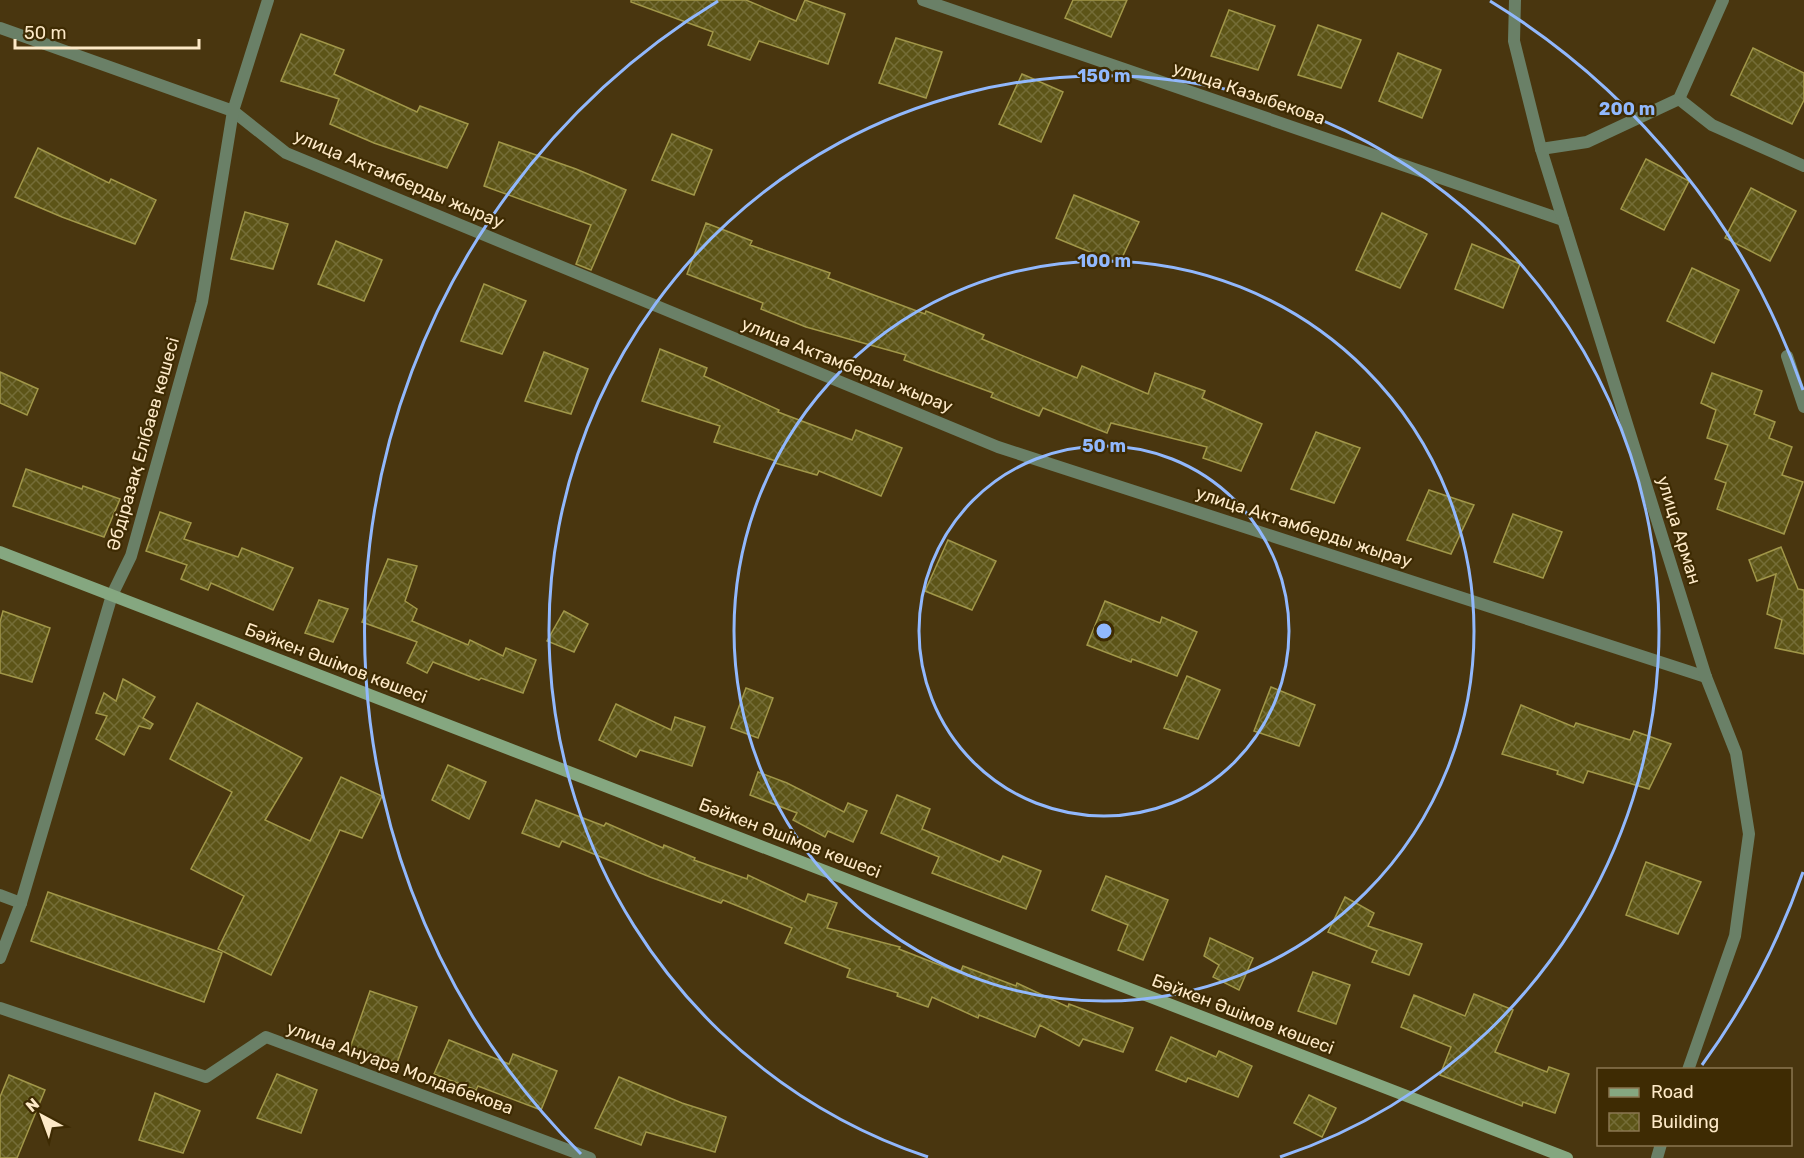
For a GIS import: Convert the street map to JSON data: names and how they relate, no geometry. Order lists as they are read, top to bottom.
{
  "streets": {
    "main road": ["Бәйкен Әшімов көшесі"],
    "street": [
      "улица Казыбекова",
      "улица Актамберды жырау",
      "Әбдіразақ Елібаев көшесі",
      "улица Арман",
      "улица Ануара Молдабекова"
    ]
  },
  "crossings": [
    ["улица Казыбекова", "улица Арман"],
    ["улица Актамберды жырау", "Әбдіразақ Елібаев көшесі"],
    ["улица Актамберды жырау", "улица Арман"],
    ["Әбдіразақ Елібаев көшесі", "Бәйкен Әшімов көшесі"]
  ],
  "legend": ["Road", "Building"],
  "scale_bar": "50 m",
  "north": "top left",
  "rings": [
    "150 m",
    "200 m",
    "100 m",
    "50 m"
  ]
}
